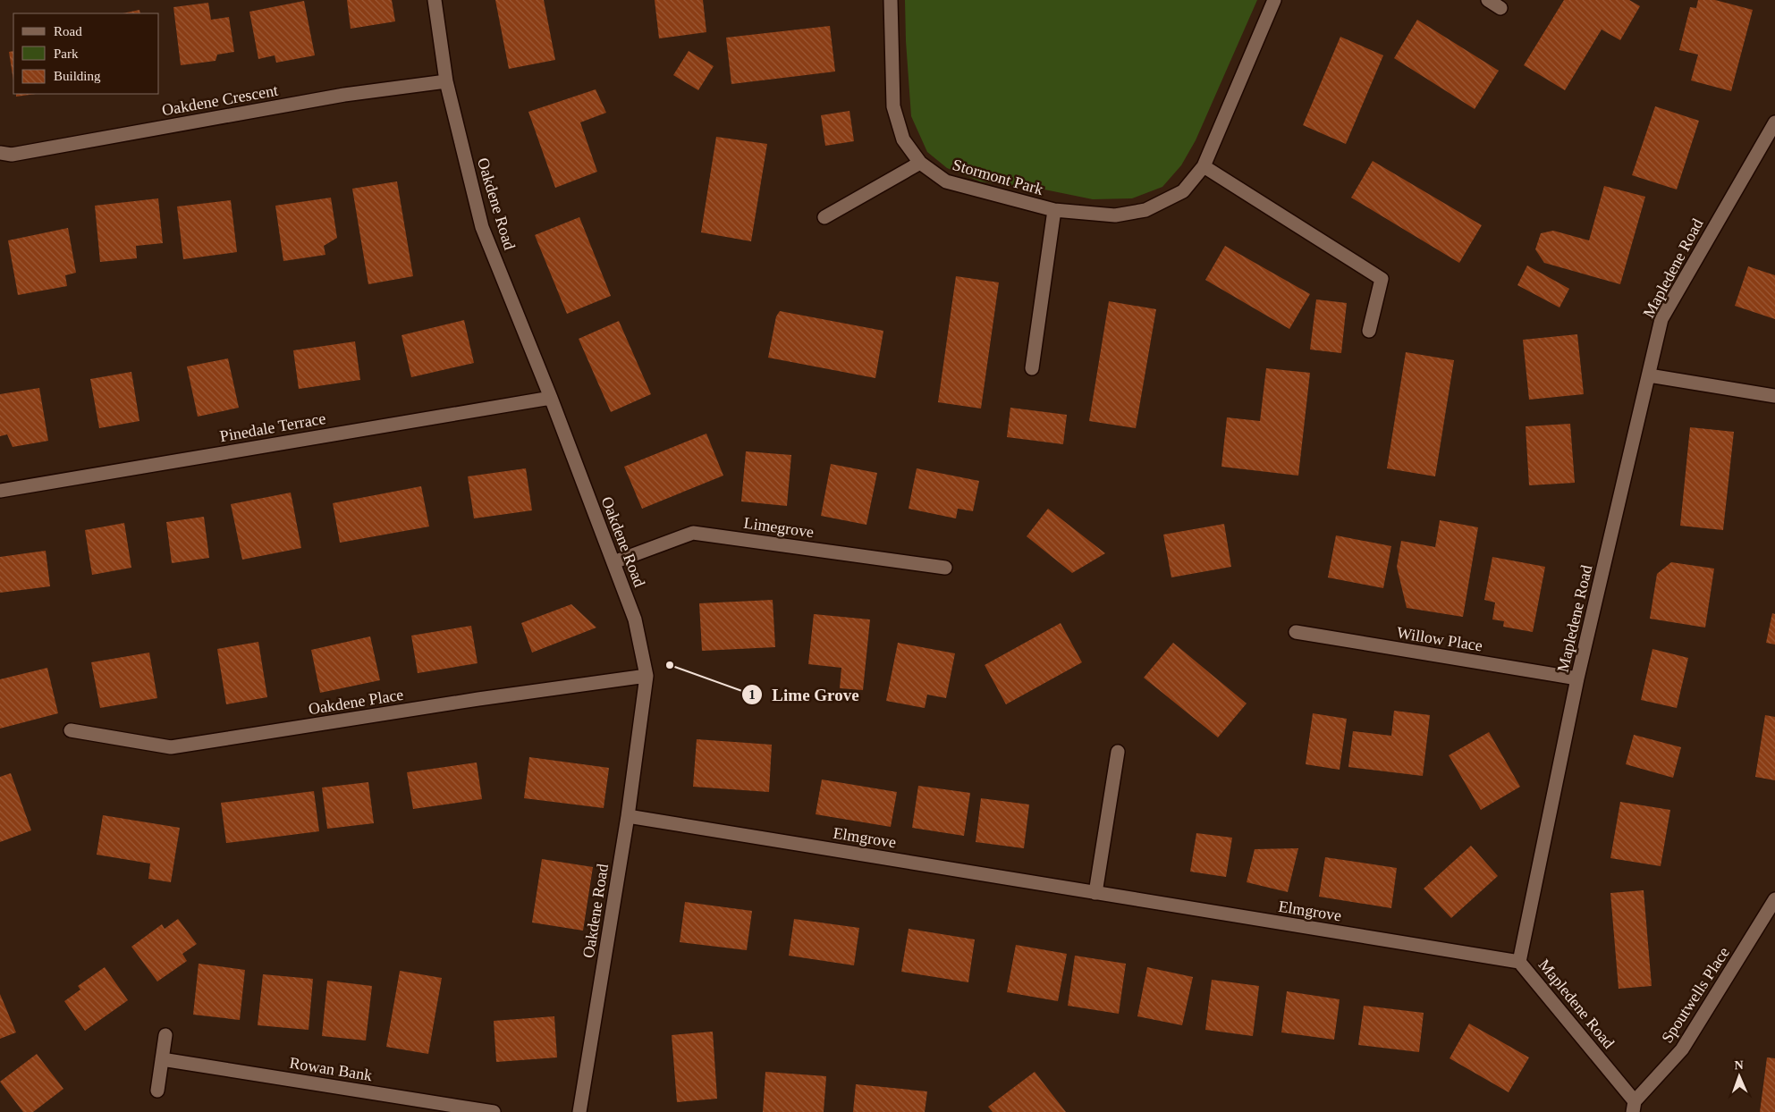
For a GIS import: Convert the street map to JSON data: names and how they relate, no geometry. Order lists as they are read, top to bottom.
{
  "streets": {
    "street": [
      "Oakdene Crescent",
      "Stormont Park",
      "Oakdene Road",
      "Mapledene Road",
      "Pinedale Terrace",
      "Limegrove",
      "Willow Place",
      "Oakdene Place",
      "Elmgrove",
      "Spoutwells Place",
      "Rowan Bank"
    ]
  },
  "crossings": [
    ["Oakdene Crescent", "Oakdene Road"],
    ["Oakdene Road", "Pinedale Terrace"],
    ["Oakdene Road", "Limegrove"],
    ["Oakdene Road", "Oakdene Place"],
    ["Oakdene Road", "Elmgrove"],
    ["Mapledene Road", "Willow Place"],
    ["Mapledene Road", "Elmgrove"],
    ["Mapledene Road", "Spoutwells Place"]
  ],
  "places": ["Lime Grove"],
  "legend": ["Road", "Park", "Building"],
  "north": "top"
}
